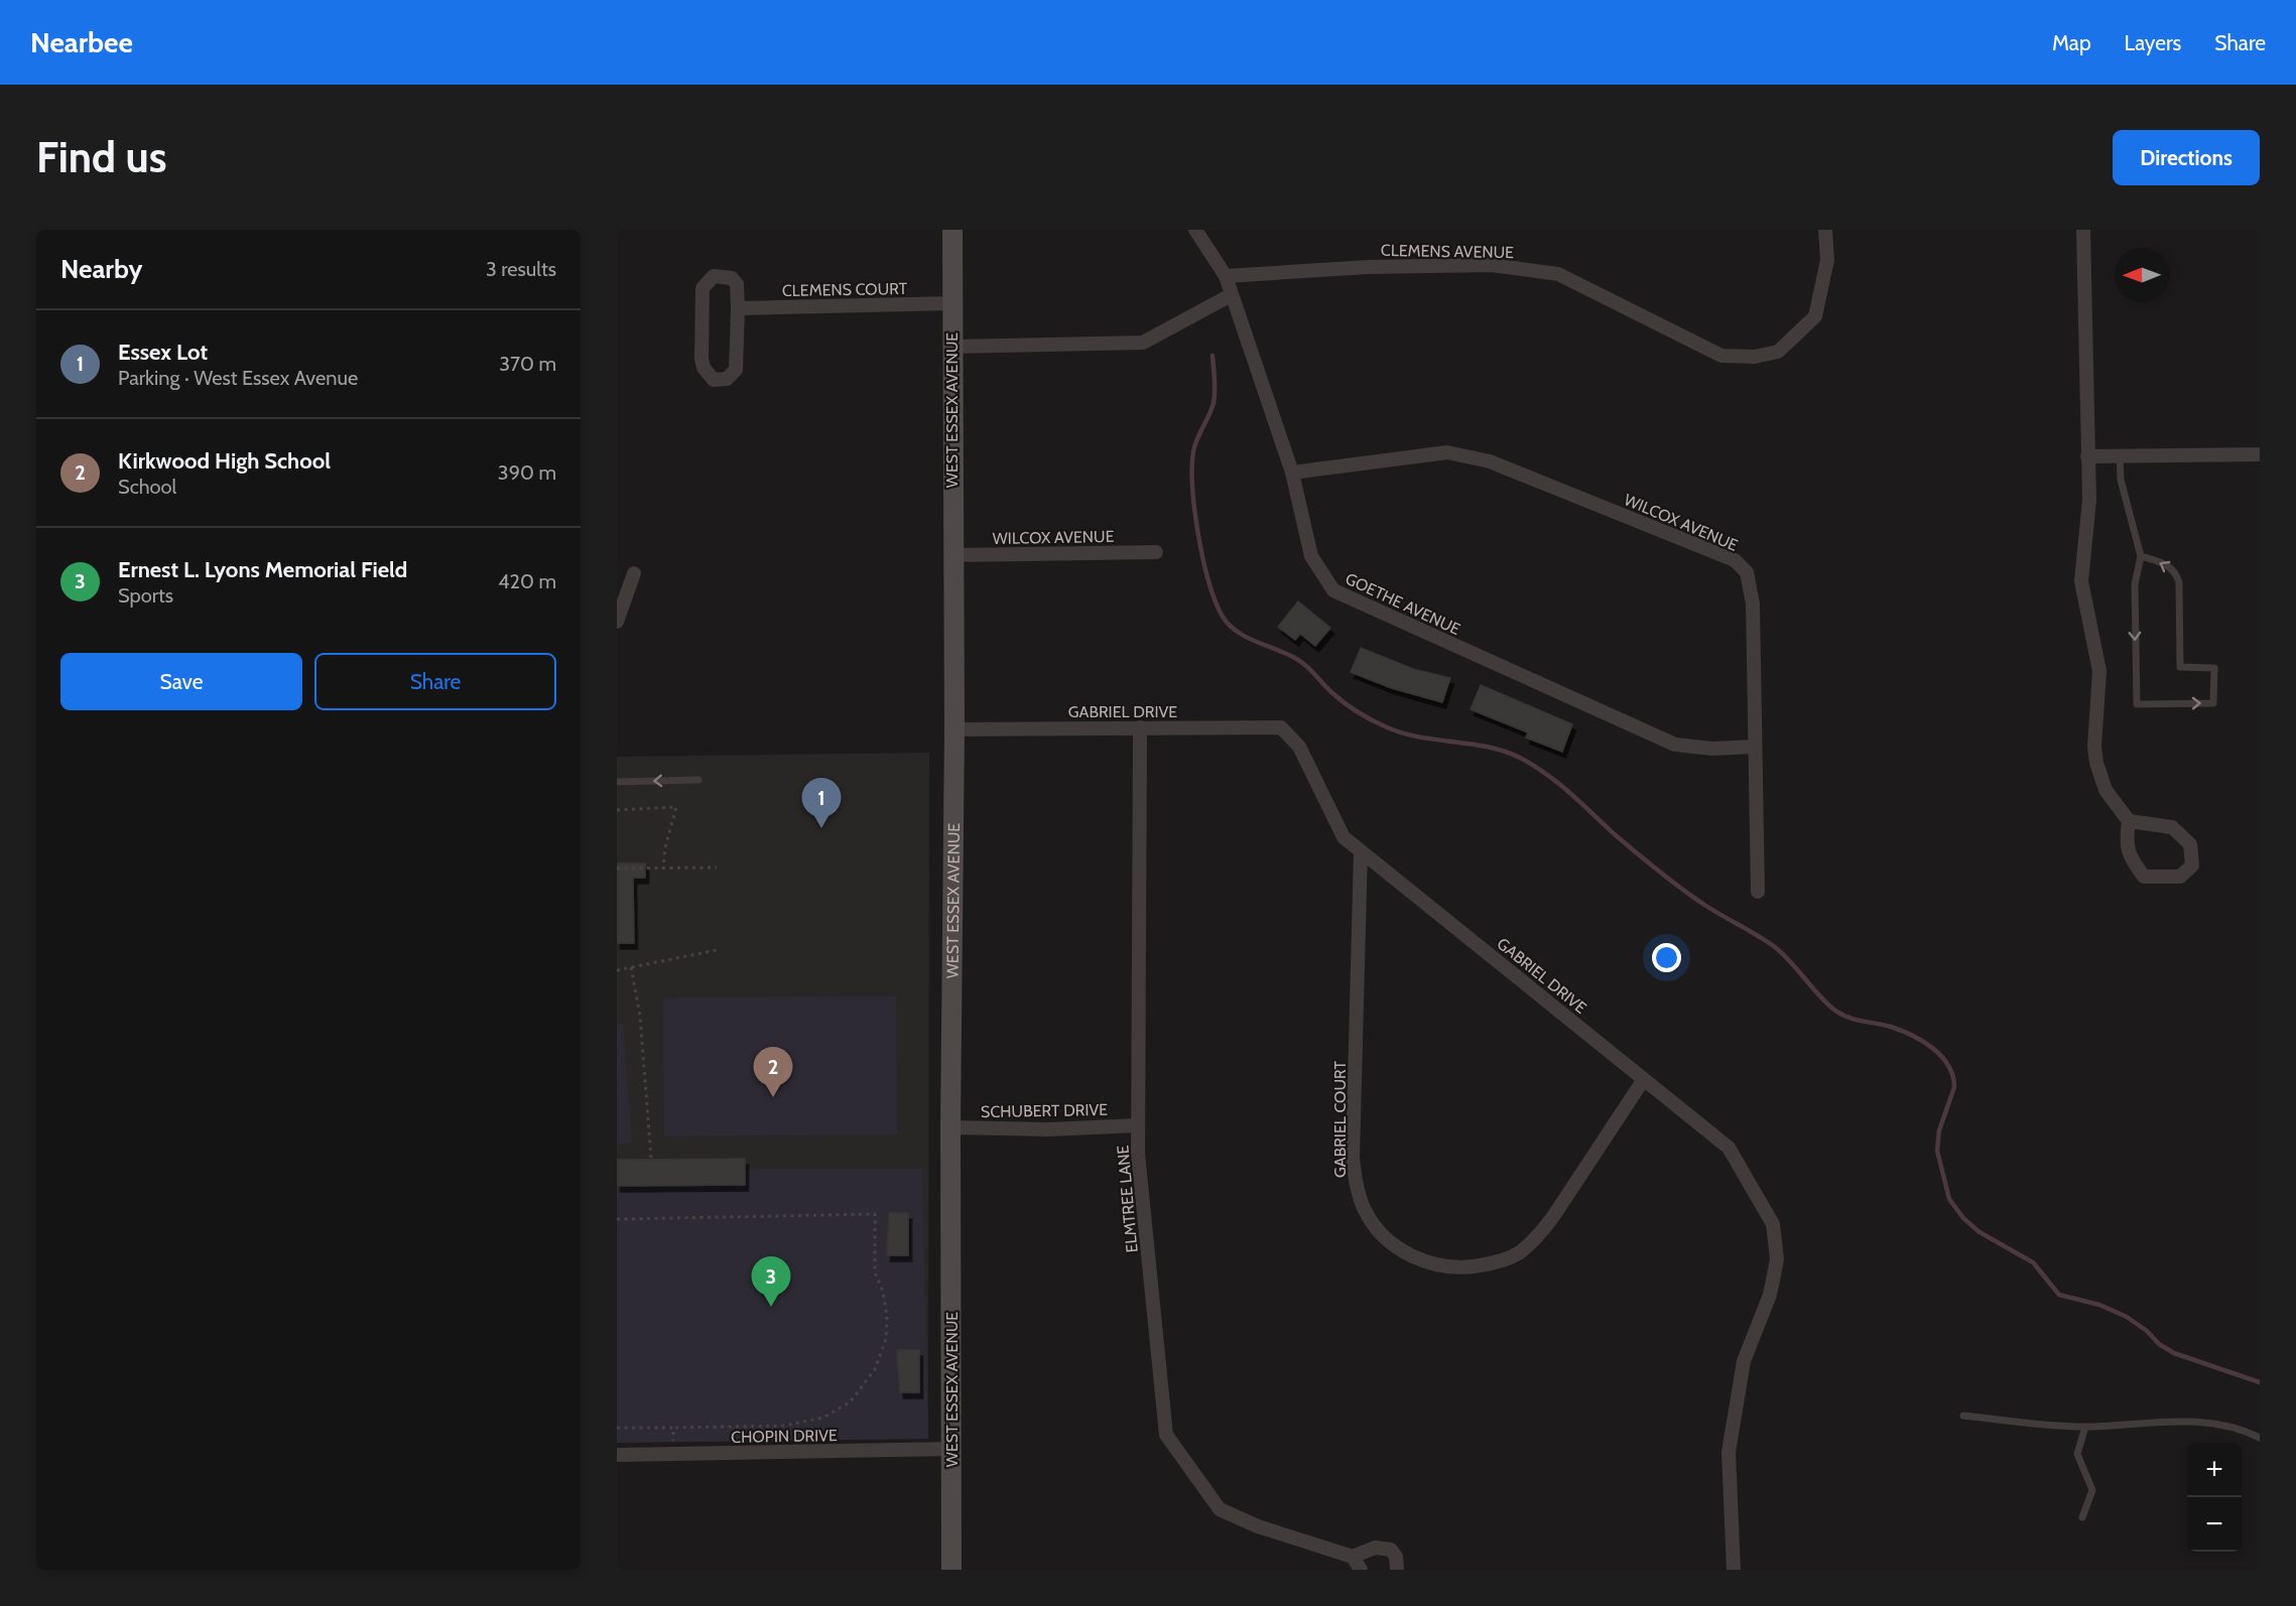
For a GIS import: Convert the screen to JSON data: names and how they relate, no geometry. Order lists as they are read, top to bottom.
{
  "streets": {
    "street": [
      "CLEMENS AVENUE",
      "CLEMENS COURT",
      "WEST ESSEX AVENUE",
      "WILCOX AVENUE",
      "GOETHE AVENUE",
      "GABRIEL DRIVE",
      "SCHUBERT DRIVE",
      "GABRIEL COURT",
      "ELMTREE LANE",
      "CHOPIN DRIVE"
    ]
  },
  "crossings": [
    ["CLEMENS AVENUE", "GOETHE AVENUE"],
    ["CLEMENS COURT", "WEST ESSEX AVENUE"],
    ["WEST ESSEX AVENUE", "WILCOX AVENUE"],
    ["WEST ESSEX AVENUE", "GABRIEL DRIVE"],
    ["WEST ESSEX AVENUE", "SCHUBERT DRIVE"],
    ["WEST ESSEX AVENUE", "CHOPIN DRIVE"],
    ["WILCOX AVENUE", "GOETHE AVENUE"],
    ["GABRIEL DRIVE", "GABRIEL COURT"],
    ["GABRIEL DRIVE", "ELMTREE LANE"],
    ["SCHUBERT DRIVE", "ELMTREE LANE"]
  ],
  "north": "left",
  "page": {
    "header": "Nearbee",
    "nav": ["Map", "Layers", "Share"],
    "buttons": [
      "Directions",
      ["Save", "Share"]
    ],
    "title": "Find us",
    "heading": ["Nearby", "3 results"],
    "list": [
      {
        "mark": "1",
        "name": "Essex Lot",
        "note": "Parking · West Essex Avenue",
        "value": "370 m"
      },
      {
        "mark": "2",
        "name": "Kirkwood High School",
        "note": "School",
        "value": "390 m"
      },
      {
        "mark": "3",
        "name": "Ernest L. Lyons Memorial Field",
        "note": "Sports",
        "value": "420 m"
      }
    ],
    "pins": ["1", "2", "3"],
    "map_buttons": ["+", "−"]
  }
}
